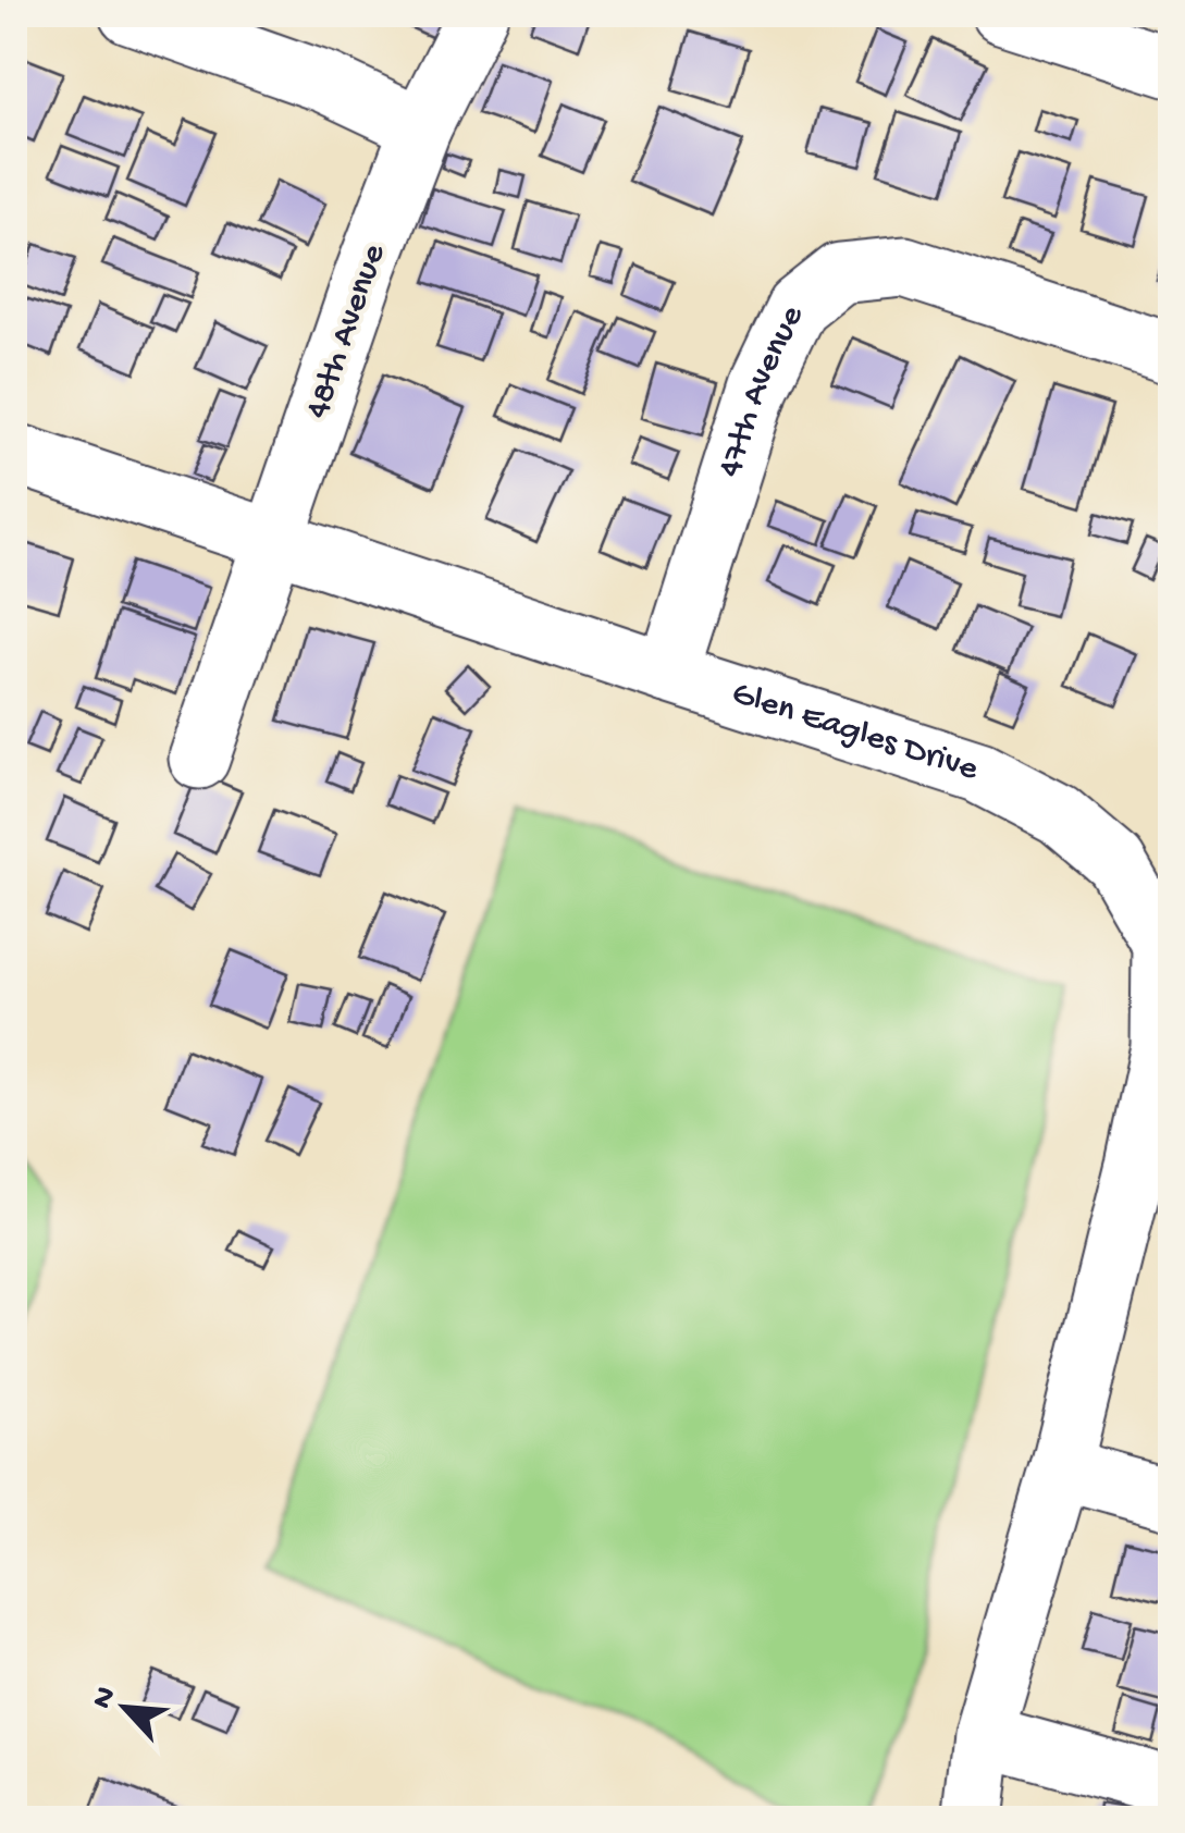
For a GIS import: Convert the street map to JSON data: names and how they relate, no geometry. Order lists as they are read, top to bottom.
{
  "streets": {
    "street": ["48th Avenue", "47th Avenue", "Glen Eagles Drive"]
  },
  "crossings": [
    ["48th Avenue", "Glen Eagles Drive"],
    ["47th Avenue", "Glen Eagles Drive"]
  ],
  "north": "top left"
}
